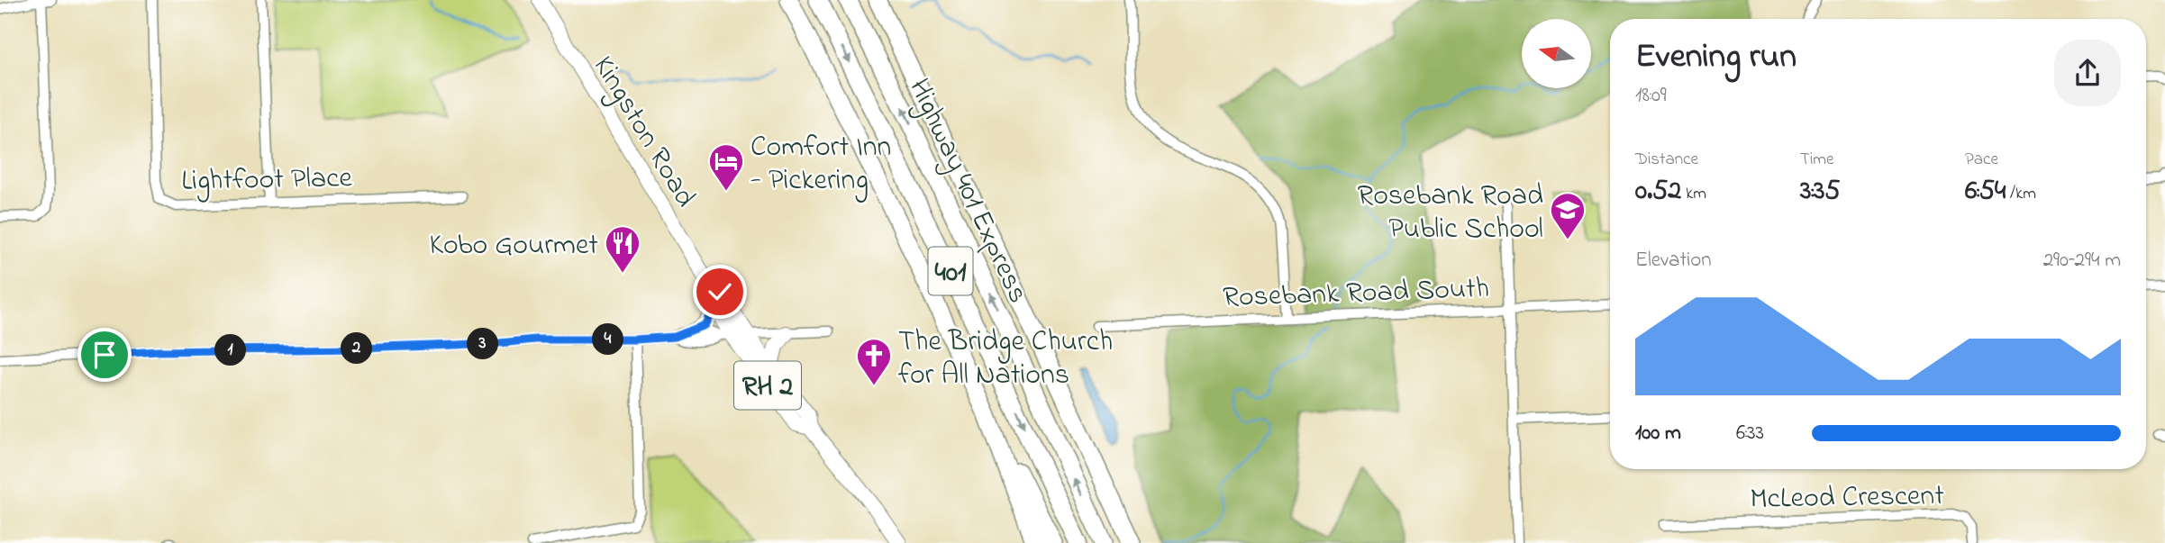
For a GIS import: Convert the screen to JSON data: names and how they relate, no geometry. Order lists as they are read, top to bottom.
{
  "streets": {
    "highway": ["Highway 401 Express", "401"],
    "main road": ["Kingston Road", "RH 2"],
    "street": ["Lightfoot Place", "Rosebank Road South", "McLeod Crescent"]
  },
  "places": {
    "hotel": ["Comfort Inn - Pickering"],
    "school or university": ["Rosebank Road Public School"],
    "restaurant": ["Kobo Gourmet"],
    "church": ["The Bridge Church for All Nations"]
  },
  "north": "left",
  "page": {
    "heading": ["Evening run", "18:09"],
    "stats": [
      ["Distance", "0.52 km"],
      ["Time", "3:35"],
      ["Pace", "6:54 /km"]
    ],
    "chart": ["Elevation", "290–294 m"],
    "pins": [
      "4",
      "3",
      "2",
      "1"
    ],
    "list": [
      {
        "name": "100 m",
        "note": "6:33"
      }
    ]
  }
}
